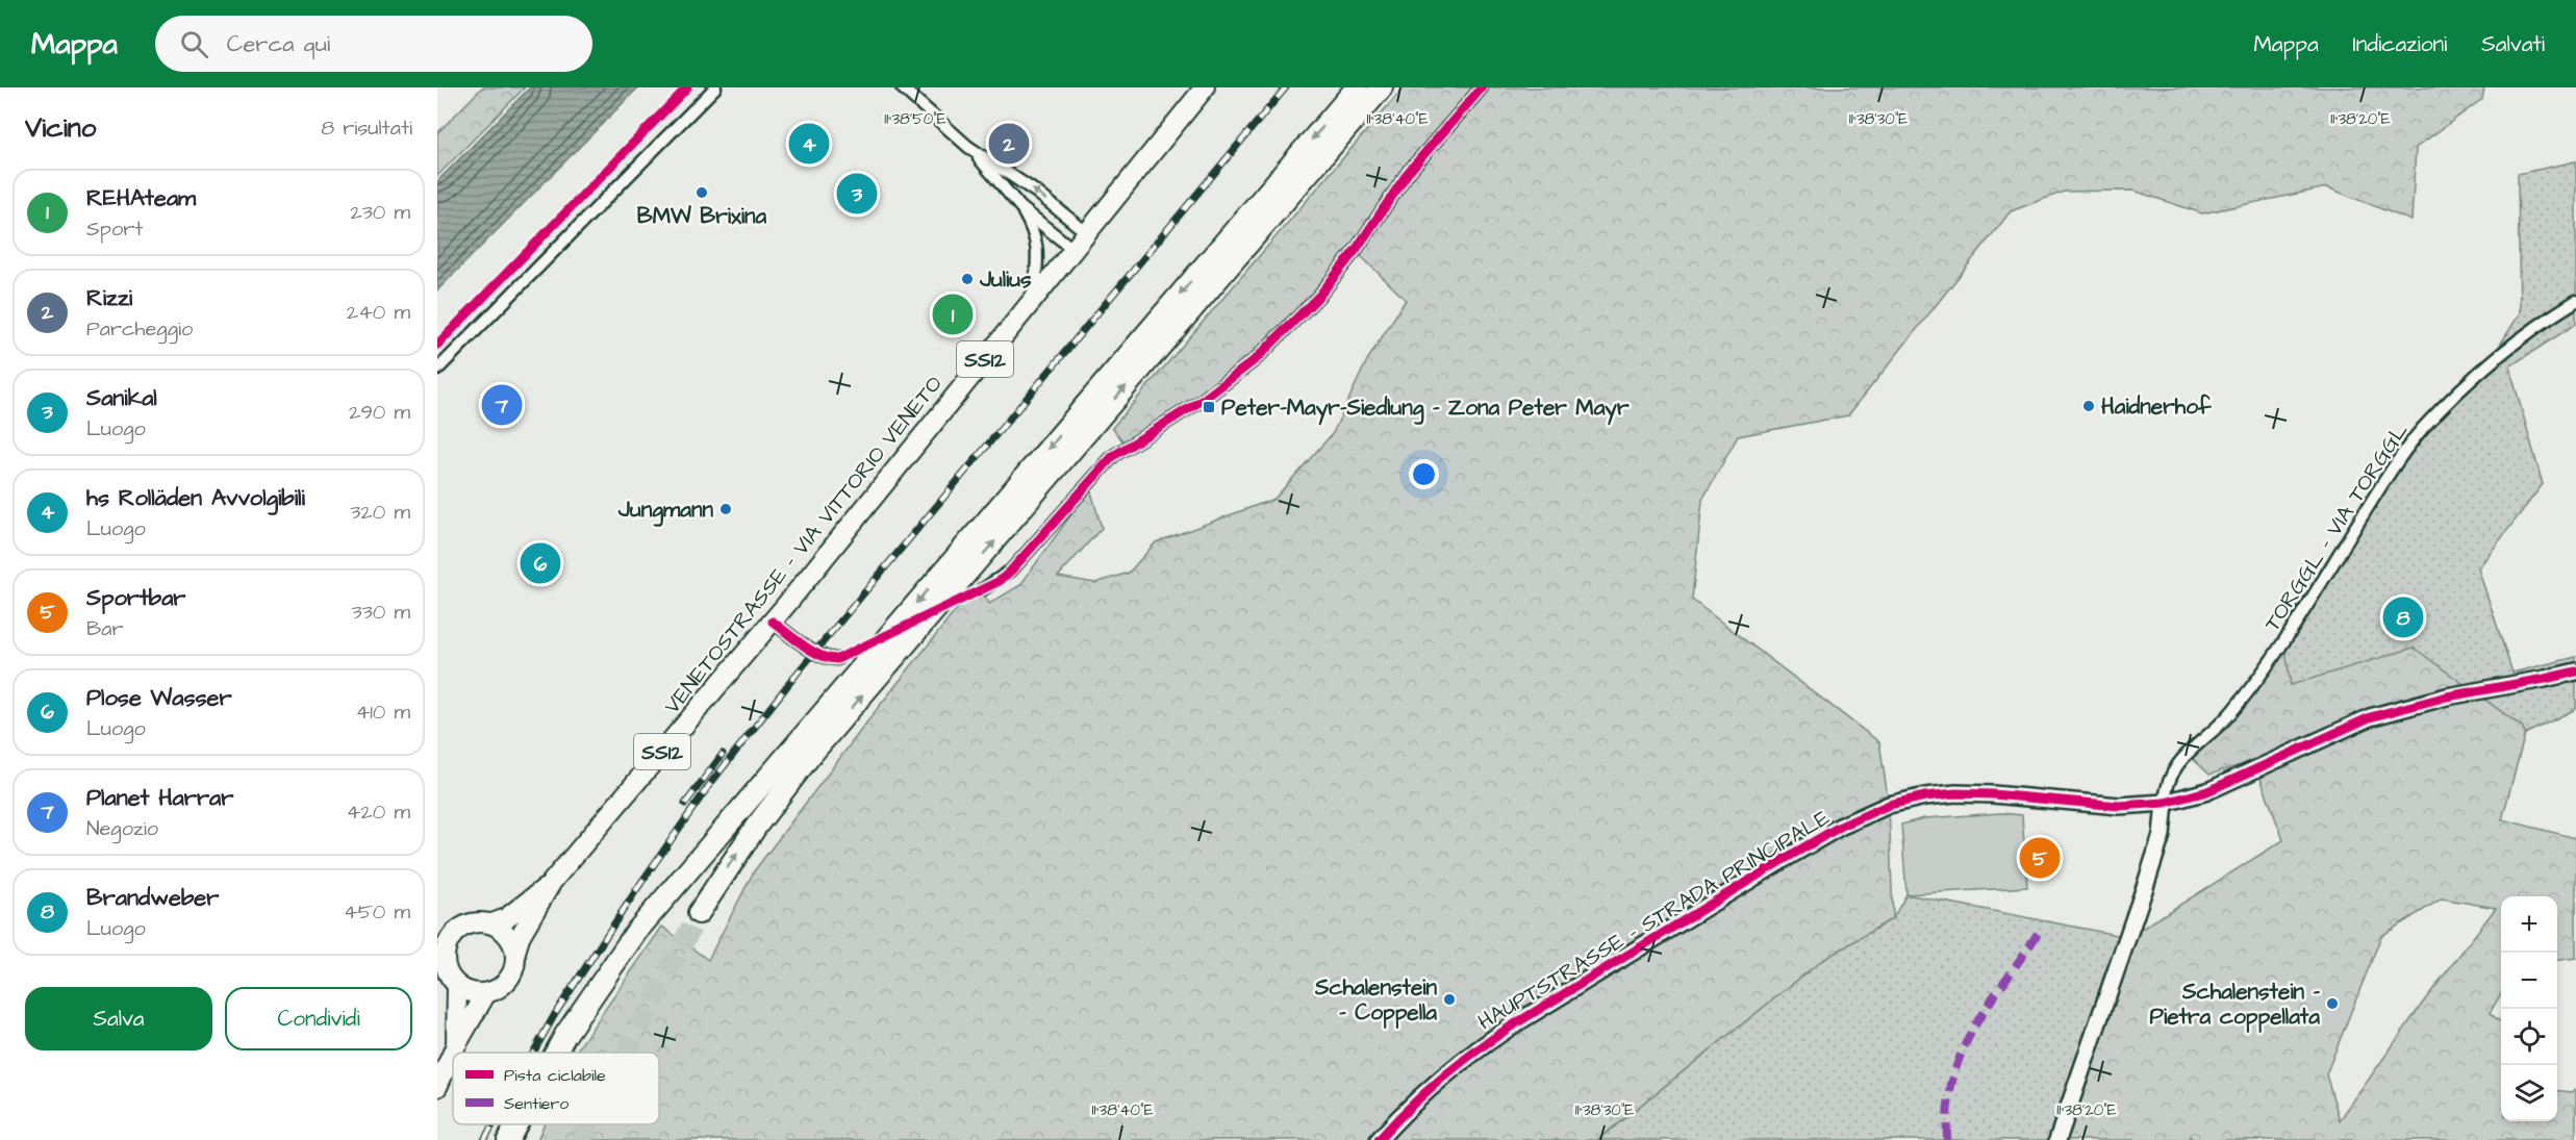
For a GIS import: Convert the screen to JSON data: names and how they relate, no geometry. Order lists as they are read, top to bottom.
{
  "streets": {
    "main road": ["SS12", "VENETOSTRASSE - VIA VITTORIO VENETO"],
    "street": ["TORGGL - VIA TORGGL", "HAUPTSTRASSE - STRADA PRINCIPALE"]
  },
  "crossings": [
    ["TORGGL - VIA TORGGL", "HAUPTSTRASSE - STRADA PRINCIPALE"]
  ],
  "places": {
    "other": [
      "BMW Brixina",
      "Julius",
      "Haidnerhof",
      "Jungmann",
      "Schalenstein - Coppella",
      "Schalenstein - Pietra coppellata"
    ],
    "transit": ["Peter-Mayr-Siedlung - Zona Peter Mayr"]
  },
  "legend": ["Pista ciclabile", "Sentiero"],
  "page": {
    "header": "Mappa",
    "search": "Cerca qui",
    "nav": ["Mappa", "Indicazioni", "Salvati"],
    "heading": ["Vicino", "8 risultati"],
    "pins": [
      "2",
      "4",
      "3",
      "1",
      "7",
      "6",
      "8",
      "5"
    ],
    "list": [
      {
        "mark": "1",
        "name": "REHAteam",
        "note": "Sport",
        "value": "230 m"
      },
      {
        "mark": "2",
        "name": "Rizzi",
        "note": "Parcheggio",
        "value": "240 m"
      },
      {
        "mark": "3",
        "name": "Sanikal",
        "note": "Luogo",
        "value": "290 m"
      },
      {
        "mark": "4",
        "name": "hs Rolläden Avvolgibili",
        "note": "Luogo",
        "value": "320 m"
      },
      {
        "mark": "5",
        "name": "Sportbar",
        "note": "Bar",
        "value": "330 m"
      },
      {
        "mark": "6",
        "name": "Plose Wasser",
        "note": "Luogo",
        "value": "410 m"
      },
      {
        "mark": "7",
        "name": "Planet Harrar",
        "note": "Negozio",
        "value": "420 m"
      },
      {
        "mark": "8",
        "name": "Brandweber",
        "note": "Luogo",
        "value": "450 m"
      }
    ],
    "map_buttons": ["+", "−"],
    "buttons": ["Salva", "Condividi"]
  },
  "coordinates": [
    "11°38'50\"E",
    "11°38'40\"E",
    "11°38'30\"E",
    "11°38'20\"E"
  ]
}
